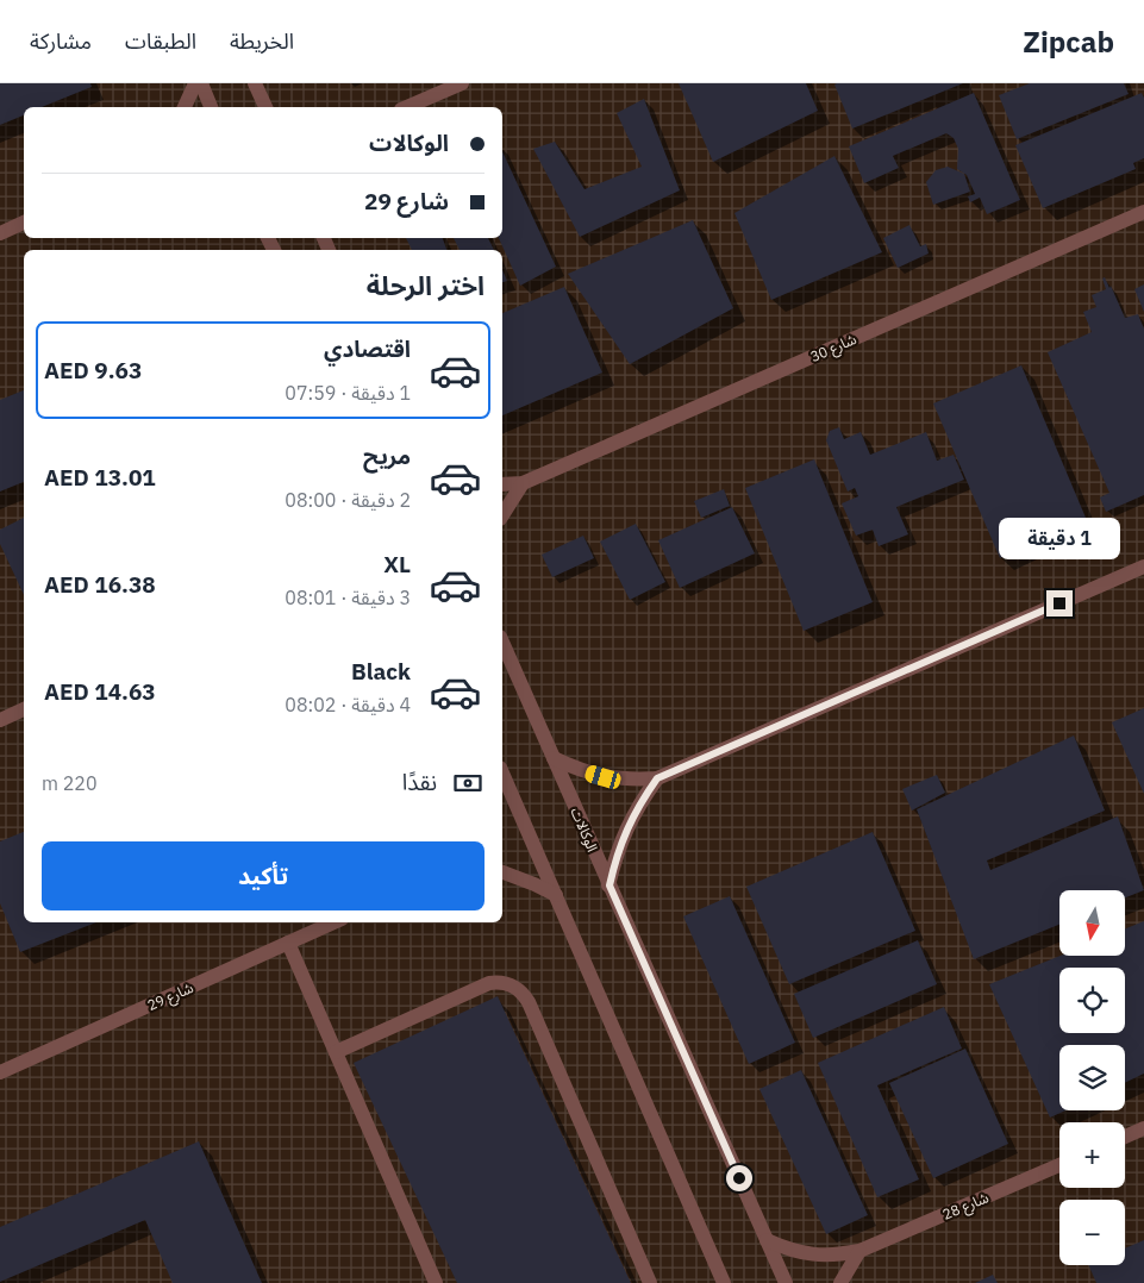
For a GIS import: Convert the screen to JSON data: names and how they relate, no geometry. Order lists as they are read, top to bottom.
{
  "streets": {
    "street": [
      "شارع 30",
      "الوكالات",
      "شارع 29",
      "شارع 28"
    ]
  },
  "crossings": [
    ["الوكالات", "شارع 28"]
  ],
  "north": "bottom",
  "page": {
    "header": "Zipcab",
    "nav": ["الخريطة", "الطبقات", "مشاركة"],
    "banner": ["الوكالات", "شارع 29"],
    "heading": "اختر الرحلة",
    "list": [
      {
        "name": "اقتصادي",
        "note": "1 دقيقة · 07:59",
        "value": "AED 9.63"
      },
      {
        "name": "مريح",
        "note": "2 دقيقة · 08:00",
        "value": "AED 13.01"
      },
      {
        "name": "XL",
        "note": "3 دقيقة · 08:01",
        "value": "AED 16.38"
      },
      {
        "name": "Black",
        "note": "4 دقيقة · 08:02",
        "value": "AED 14.63"
      }
    ],
    "bubble": "1 دقيقة",
    "pay": ["نقدًا", "220 m"],
    "buttons": "تأكيد",
    "map_buttons": ["+", "−"]
  }
}
